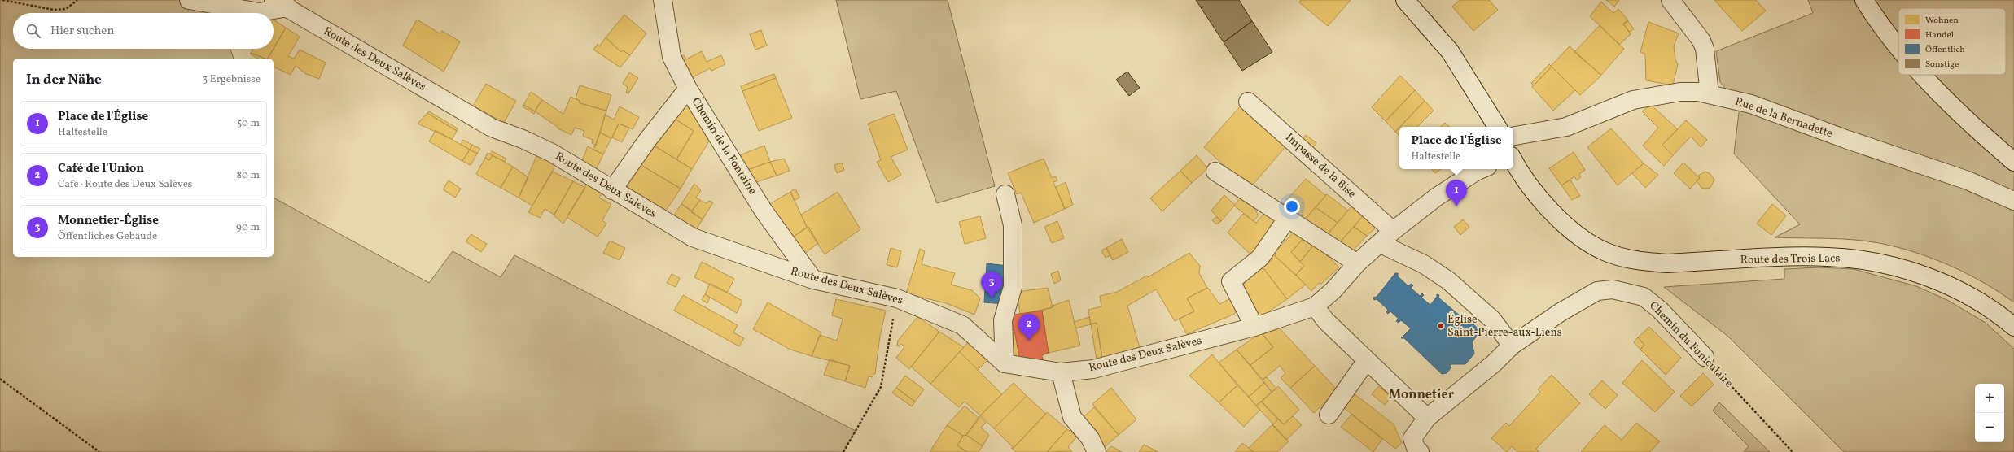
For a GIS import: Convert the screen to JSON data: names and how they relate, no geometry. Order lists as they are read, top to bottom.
{
  "streets": {
    "street": [
      "Route des Deux Salèves",
      "Rue de la Bernadette",
      "Chemin de la Fontaine",
      "Impasse de la Bise",
      "Route des Trois Lacs",
      "Chemin du Funiculaire"
    ]
  },
  "crossings": [
    ["Route des Deux Salèves", "Chemin de la Fontaine"],
    ["Route des Deux Salèves", "Impasse de la Bise"]
  ],
  "districts": ["Monnetier"],
  "places": ["Église Saint-Pierre-aux-Liens"],
  "legend": [
    "Wohnen",
    "Handel",
    "Öffentlich",
    "Sonstige"
  ],
  "page": {
    "search": "Hier suchen",
    "heading": ["In der Nähe", "3 Ergebnisse"],
    "list": [
      {
        "mark": "1",
        "name": "Place de l'Église",
        "note": "Haltestelle",
        "value": "50 m"
      },
      {
        "mark": "2",
        "name": "Café de l'Union",
        "note": "Café · Route des Deux Salèves",
        "value": "80 m"
      },
      {
        "mark": "3",
        "name": "Monnetier-Église",
        "note": "Öffentliches Gebäude",
        "value": "90 m"
      }
    ],
    "popup": ["Place de l'Église", "Haltestelle"],
    "pins": ["1", "3", "2"],
    "map_buttons": ["+", "−"]
  }
}
